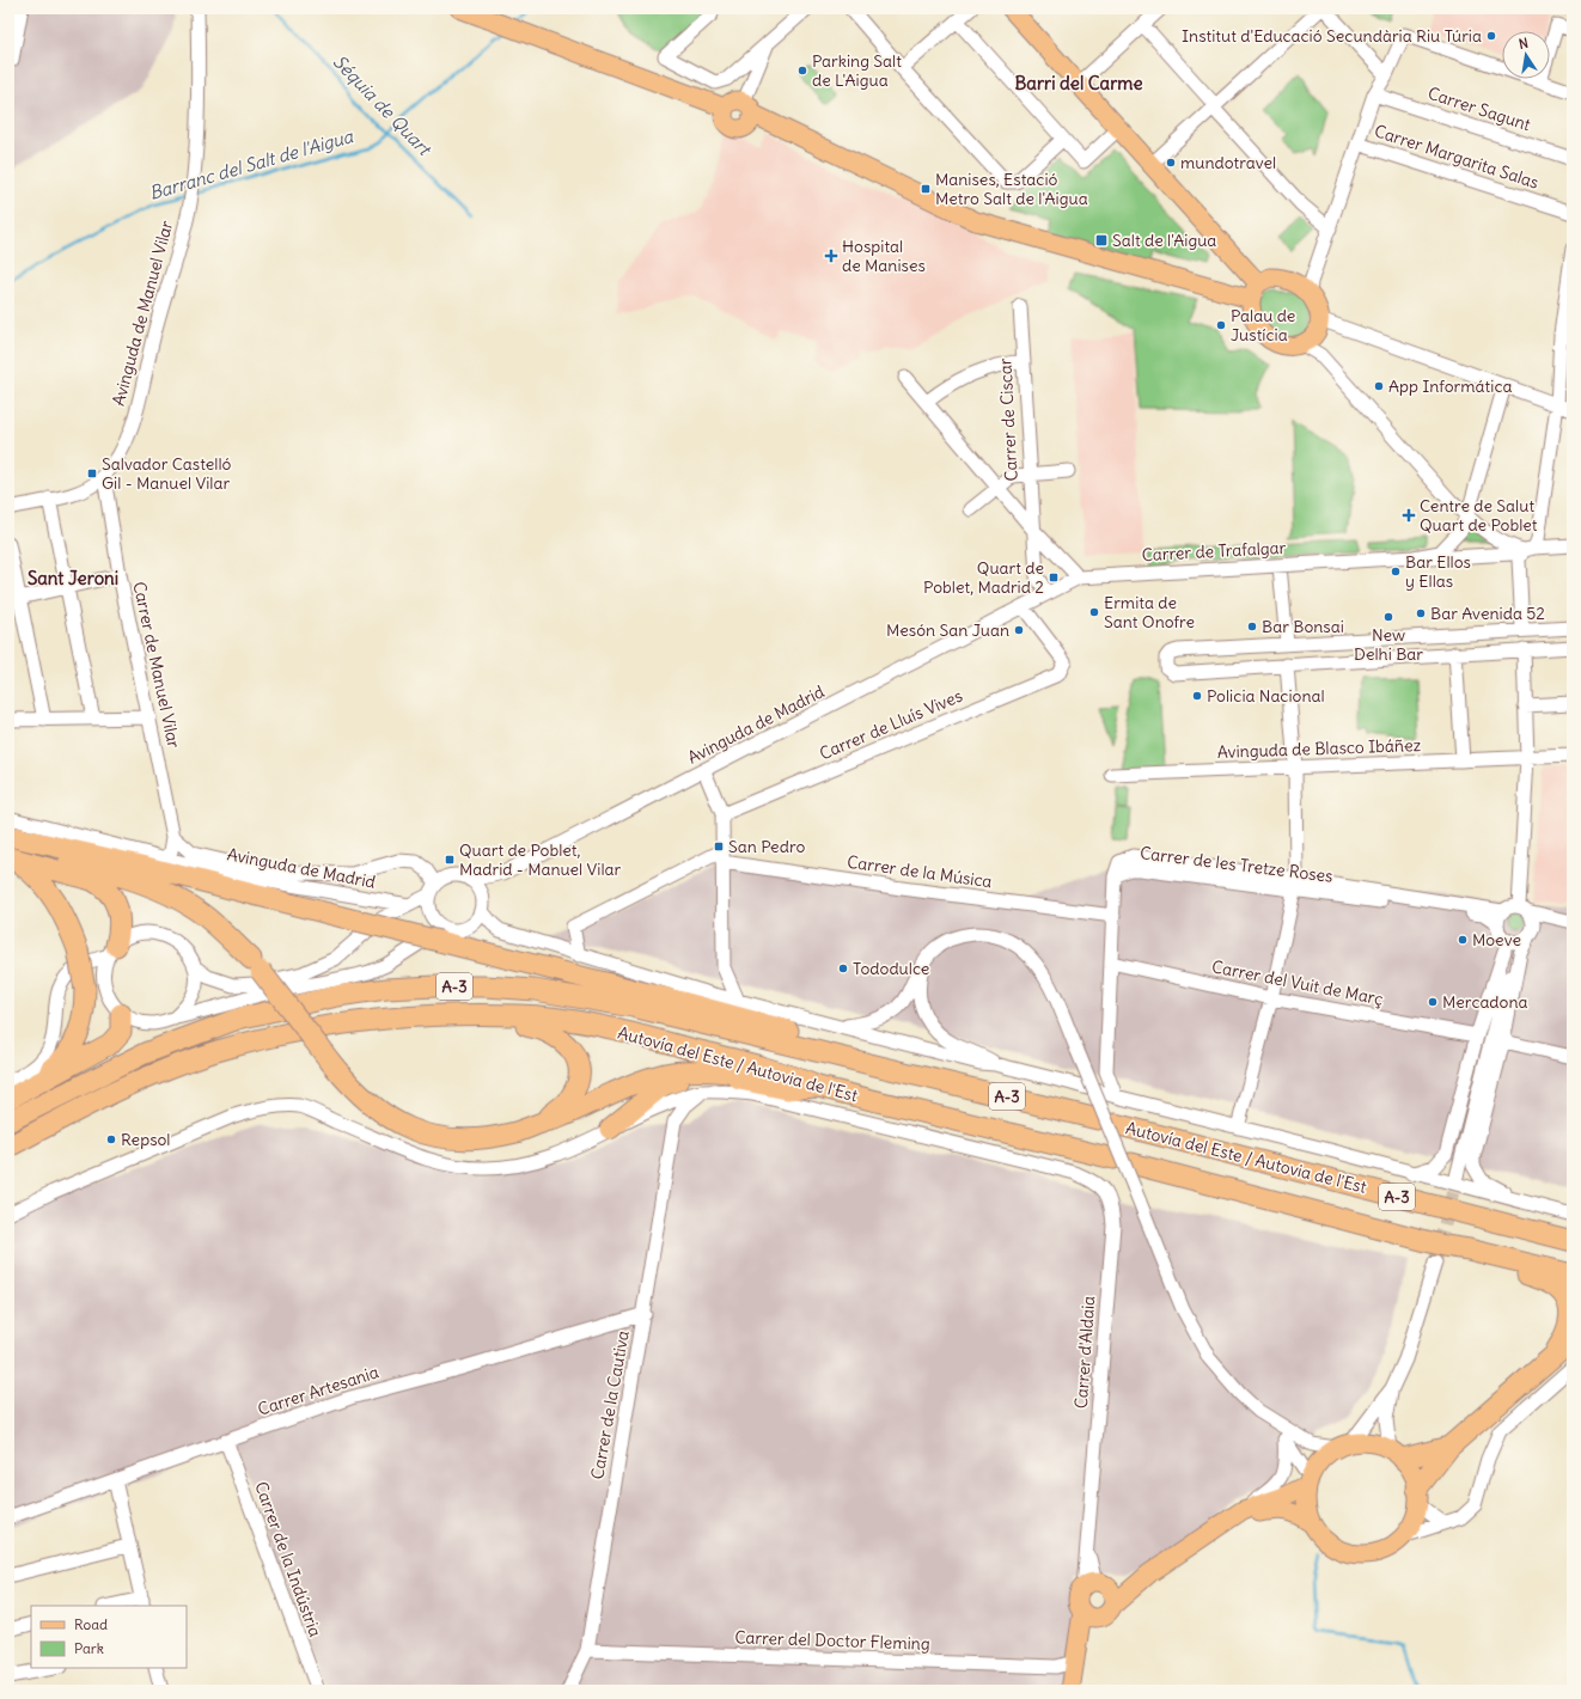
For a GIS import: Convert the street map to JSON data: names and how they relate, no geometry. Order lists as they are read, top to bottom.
{
  "streets": {
    "highway": ["A-3", "Autovía del Este / Autovia de l'Est"],
    "street": [
      "Carrer Sagunt",
      "Carrer Margarita Salas",
      "Avinguda de Manuel Vilar",
      "Carrer de Ciscar",
      "Carrer de Trafalgar",
      "Carrer de Manuel Vilar",
      "Avinguda de Madrid",
      "Carrer de Lluís Vives",
      "Avinguda de Blasco Ibáñez",
      "Carrer de les Tretze Roses",
      "Carrer de la Música",
      "Carrer del Vuit de Març",
      "Carrer d'Aldaia",
      "Carrer Artesania",
      "Carrer de la Cautiva",
      "Carrer de la Indústria",
      "Carrer del Doctor Fleming"
    ]
  },
  "crossings": [
    ["Avinguda de Manuel Vilar", "Carrer de Manuel Vilar"],
    ["Carrer de Ciscar", "Carrer de Trafalgar"],
    ["Carrer de Trafalgar", "Avinguda de Madrid"],
    ["Carrer de Trafalgar", "Carrer de Lluís Vives"],
    ["Carrer de Manuel Vilar", "Avinguda de Madrid"],
    ["Avinguda de Madrid", "Carrer de Lluís Vives"],
    ["Carrer de les Tretze Roses", "Carrer de la Música"],
    ["Carrer Artesania", "Carrer de la Cautiva"],
    ["Carrer Artesania", "Carrer de la Indústria"],
    ["Carrer de la Cautiva", "Carrer del Doctor Fleming"]
  ],
  "districts": ["Barri del Carme", "Sant Jeroni"],
  "water": ["Séquia de Quart", "Barranc del Salt de l'Aigua"],
  "places": {
    "other": [
      "Institut d'Educació Secundària Riu Túria",
      "Parking Salt de L'Aigua",
      "mundotravel",
      "Palau de Justícia",
      "App Informática",
      "Bar Ellos y Ellas",
      "Ermita de Sant Onofre",
      "Bar Avenida 52",
      "New Delhi Bar",
      "Bar Bonsai",
      "Mesón San Juan",
      "Policia Nacional",
      "Moeve",
      "Tododulce",
      "Mercadona",
      "Repsol"
    ],
    "transit": [
      "Manises, Estació Metro Salt de l'Aigua",
      "Salt de l'Aigua",
      "Salvador Castelló Gil - Manuel Vilar",
      "Quart de Poblet, Madrid 2",
      "San Pedro",
      "Quart de Poblet, Madrid - Manuel Vilar"
    ],
    "health": ["Hospital de Manises", "Centre de Salut Quart de Poblet"]
  },
  "legend": ["Road", "Park"],
  "north": "top"
}
